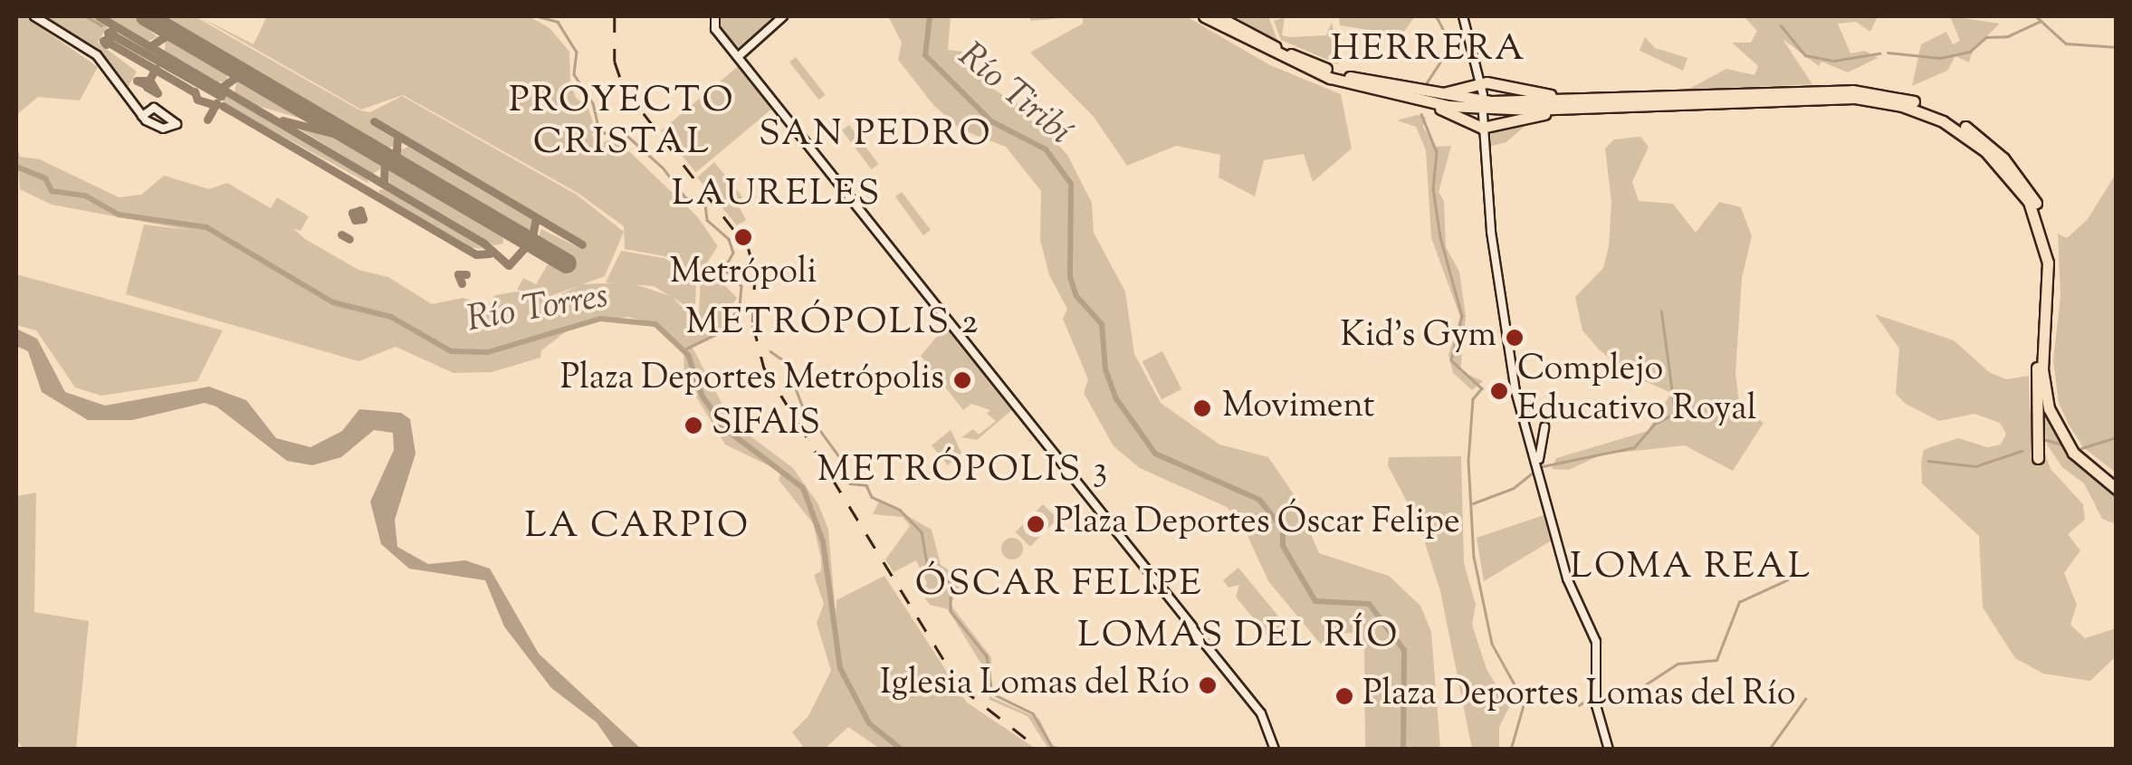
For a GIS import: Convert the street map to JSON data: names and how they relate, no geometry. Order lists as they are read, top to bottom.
{
  "districts": [
    "HERRERA",
    "PROYECTO CRISTAL",
    "SAN PEDRO",
    "LAURELES",
    "METRÓPOLIS 2",
    "METRÓPOLIS 3",
    "LA CARPIO",
    "LOMA REAL",
    "ÓSCAR FELIPE",
    "LOMAS DEL RÍO"
  ],
  "water": ["Río Tiribí", "Río Torres"],
  "places": [
    "Metrópoli",
    "Kid's Gym",
    "Plaza Deportes Metrópolis",
    "Complejo Educativo Royal",
    "Moviment",
    "SIFAIS",
    "Plaza Deportes Óscar Felipe",
    "Iglesia Lomas del Río",
    "Plaza Deportes Lomas del Río"
  ]
}
